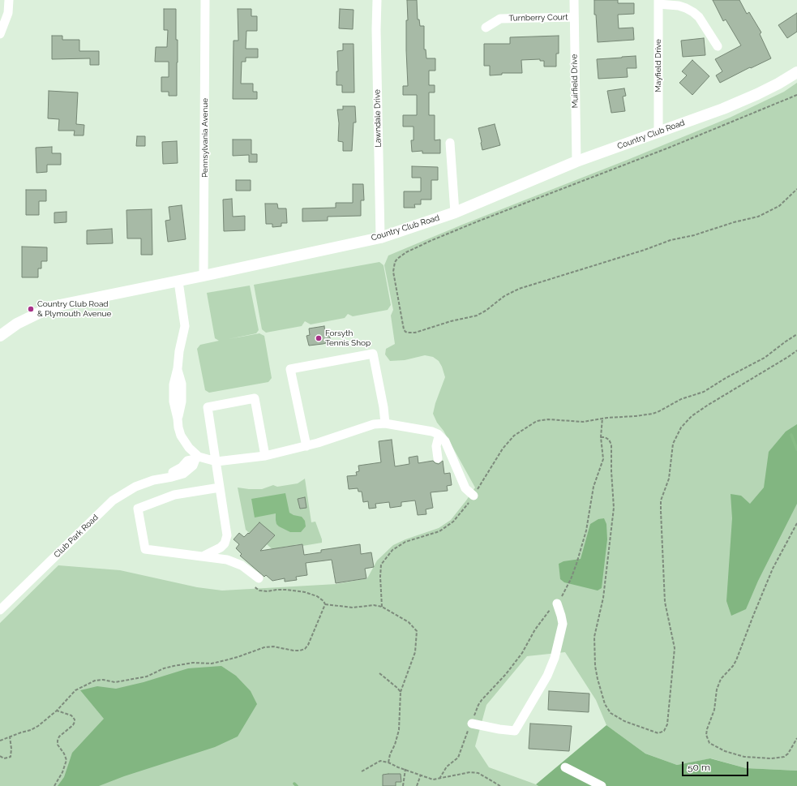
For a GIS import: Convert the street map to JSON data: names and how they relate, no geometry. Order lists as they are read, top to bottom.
{
  "streets": {
    "main road": ["Country Club Road"],
    "street": [
      "Turnberry Court",
      "Mayfield Drive",
      "Muirfield Drive",
      "Lawndale Drive",
      "Pennsylvania Avenue",
      "Club Park Road"
    ]
  },
  "crossings": [
    ["Turnberry Court", "Muirfield Drive"],
    ["Mayfield Drive", "Country Club Road"],
    ["Muirfield Drive", "Country Club Road"],
    ["Lawndale Drive", "Country Club Road"],
    ["Country Club Road", "Pennsylvania Avenue"]
  ],
  "places": ["Country Club Road & Plymouth Avenue", "Forsyth Tennis Shop"],
  "scale_bar": "50 m"
}
